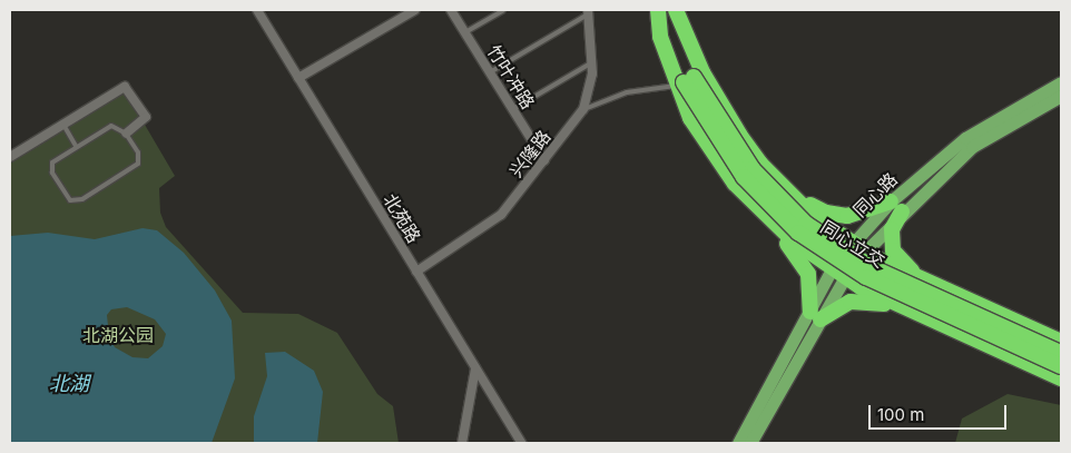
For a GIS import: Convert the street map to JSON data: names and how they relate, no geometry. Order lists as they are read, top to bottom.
{
  "streets": {
    "highway": ["同心立交"],
    "main road": ["同心路"],
    "street": ["竹叶冲路", "兴隆路", "北苑路"]
  },
  "crossings": [
    ["竹叶冲路", "兴隆路"],
    ["兴隆路", "北苑路"]
  ],
  "water": ["北湖"],
  "parks": ["北湖公园"],
  "scale_bar": "100 m"
}
